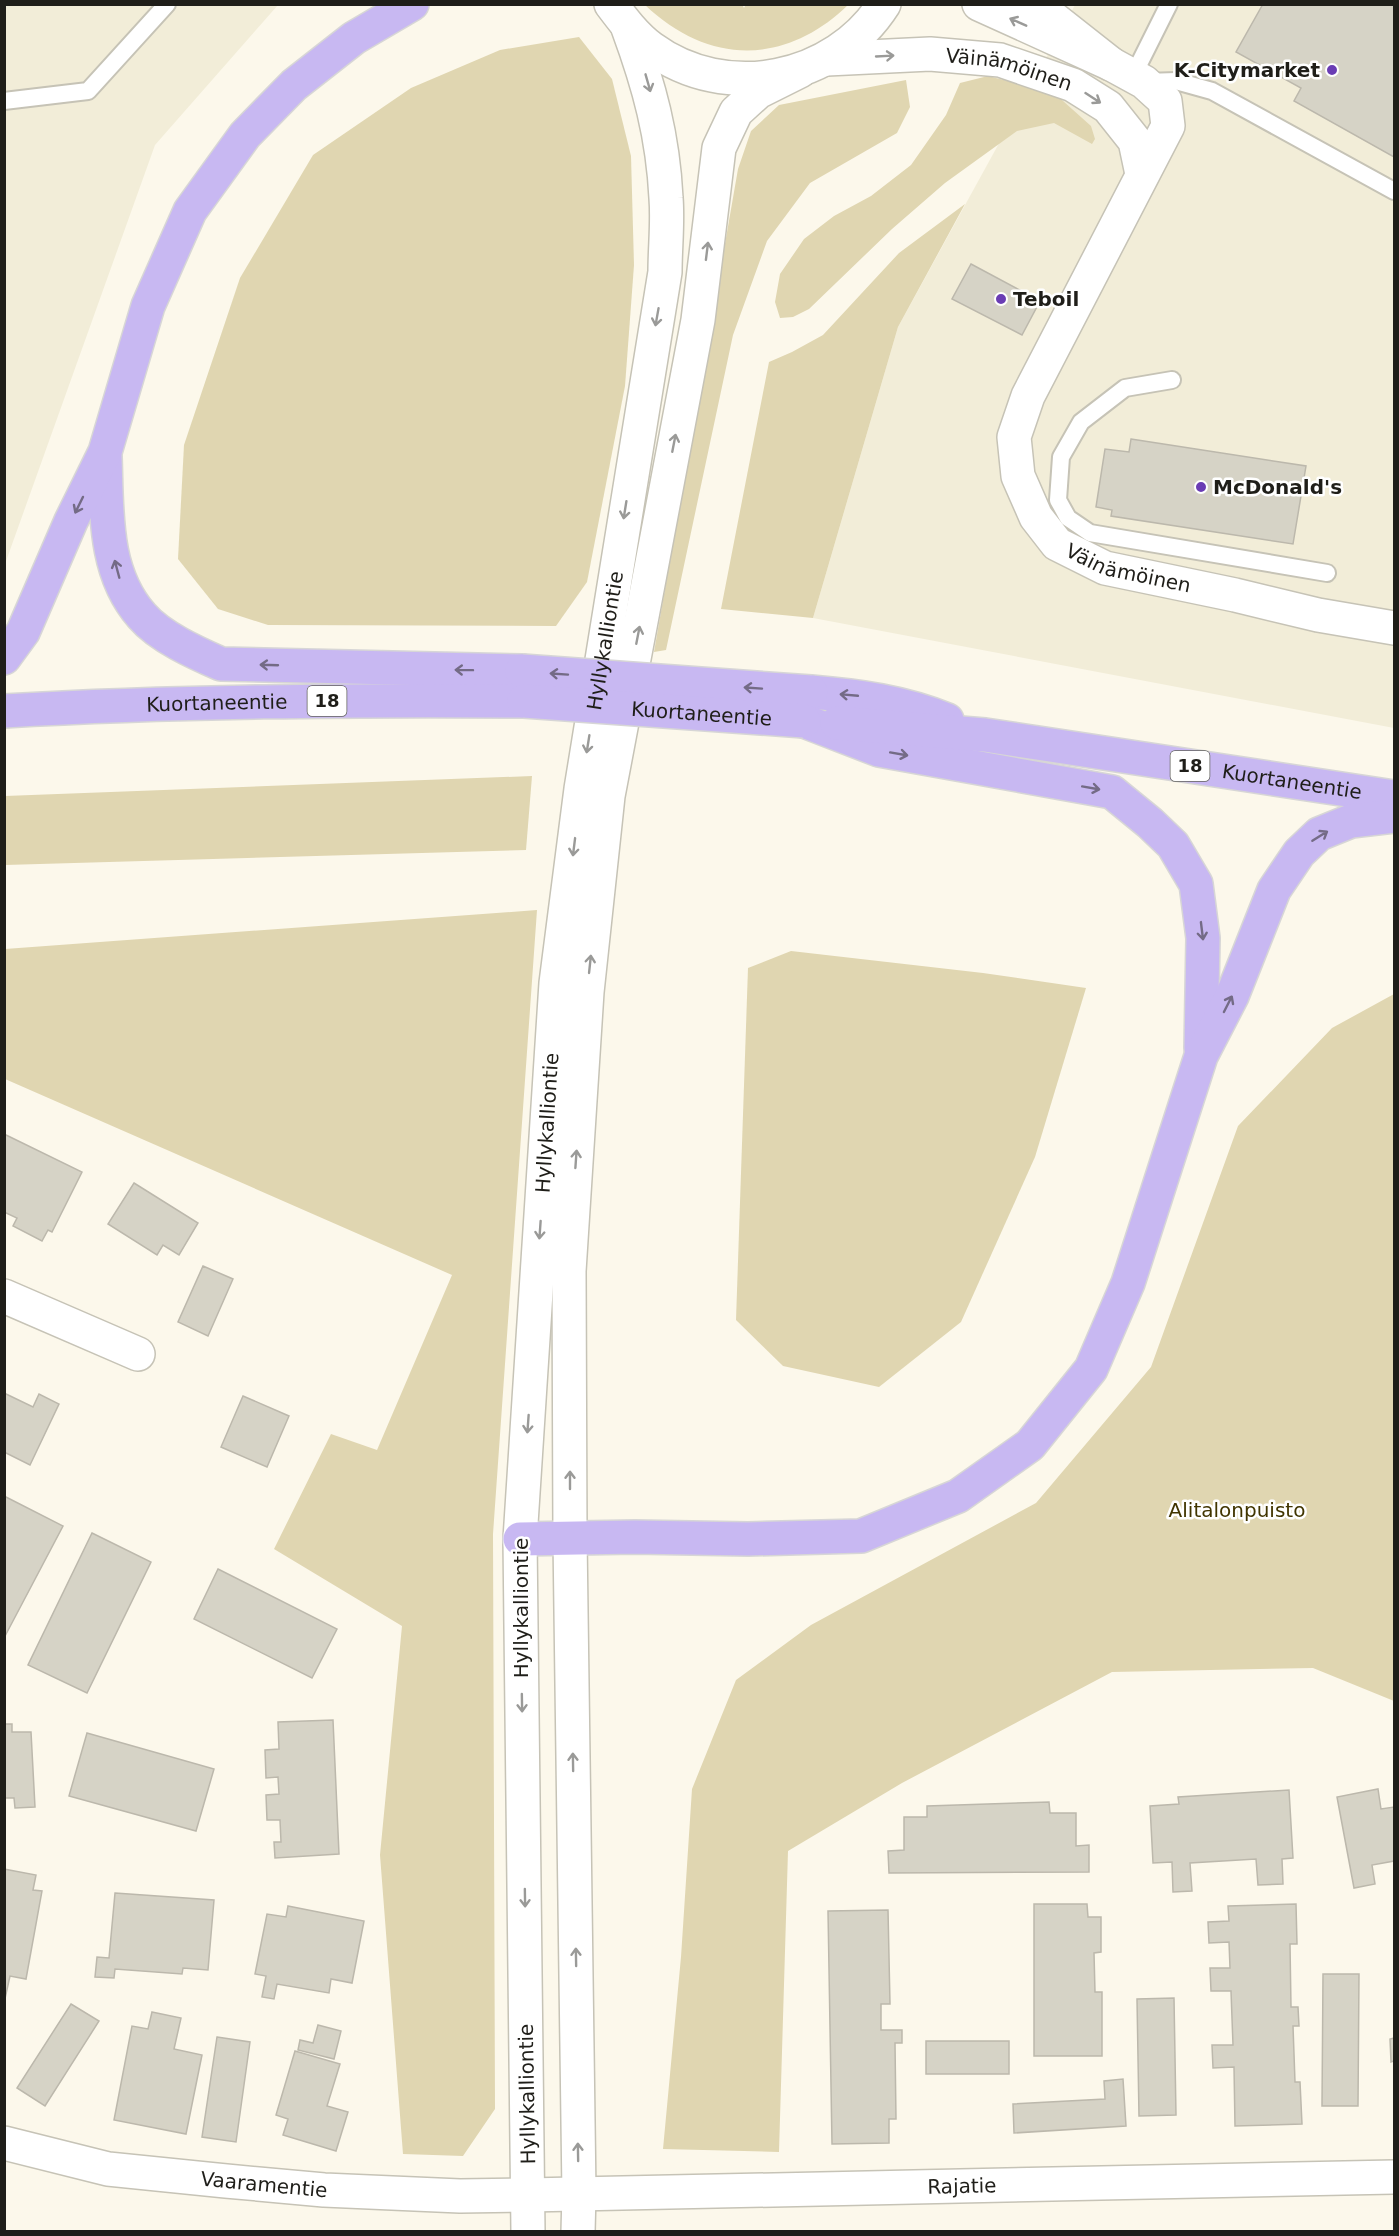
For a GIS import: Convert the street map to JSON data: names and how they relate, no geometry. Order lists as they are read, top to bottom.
{
  "streets": {
    "highway": ["18", "Kuortaneentie"],
    "main road": [
      "Väinämöinen",
      "Hyllykalliontie",
      "Vaaramentie",
      "Rajatie"
    ]
  },
  "crossings": [
    ["Väinämöinen", "Hyllykalliontie"],
    ["Hyllykalliontie", "Vaaramentie"],
    ["Hyllykalliontie", "Rajatie"],
    ["Vaaramentie", "Rajatie"]
  ],
  "parks": ["Alitalonpuisto"],
  "places": ["K-Citymarket", "Teboil", "McDonald's"]
}
